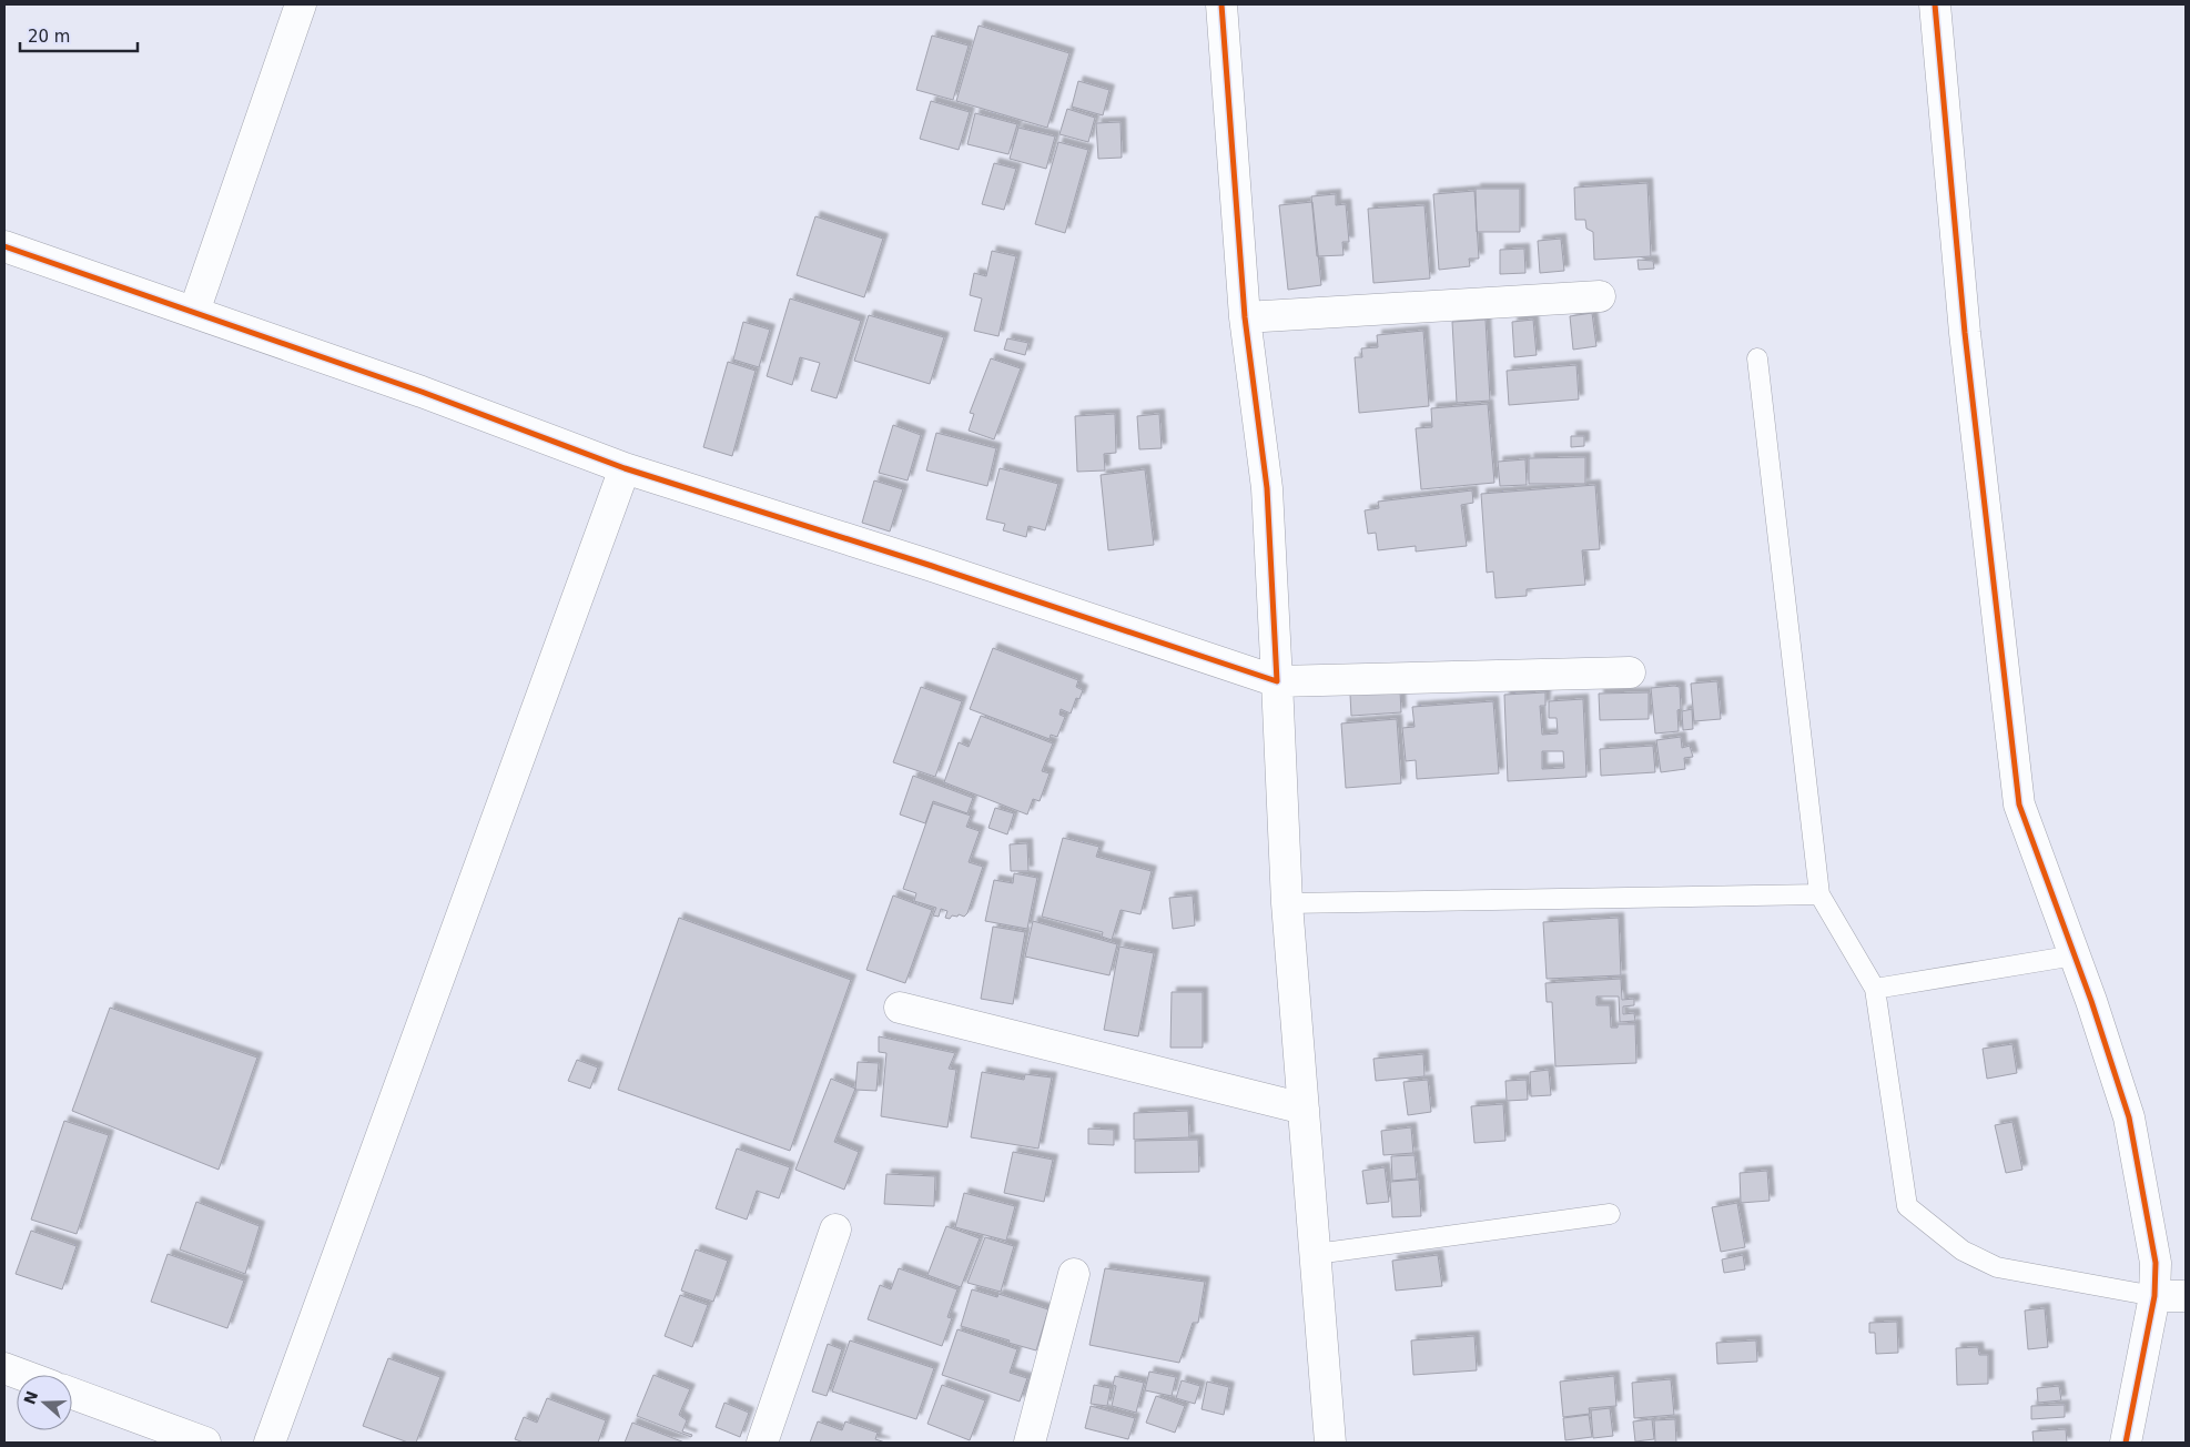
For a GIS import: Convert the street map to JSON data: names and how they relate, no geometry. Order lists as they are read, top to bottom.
{
  "scale_bar": "20 m",
  "north": "left"
}
